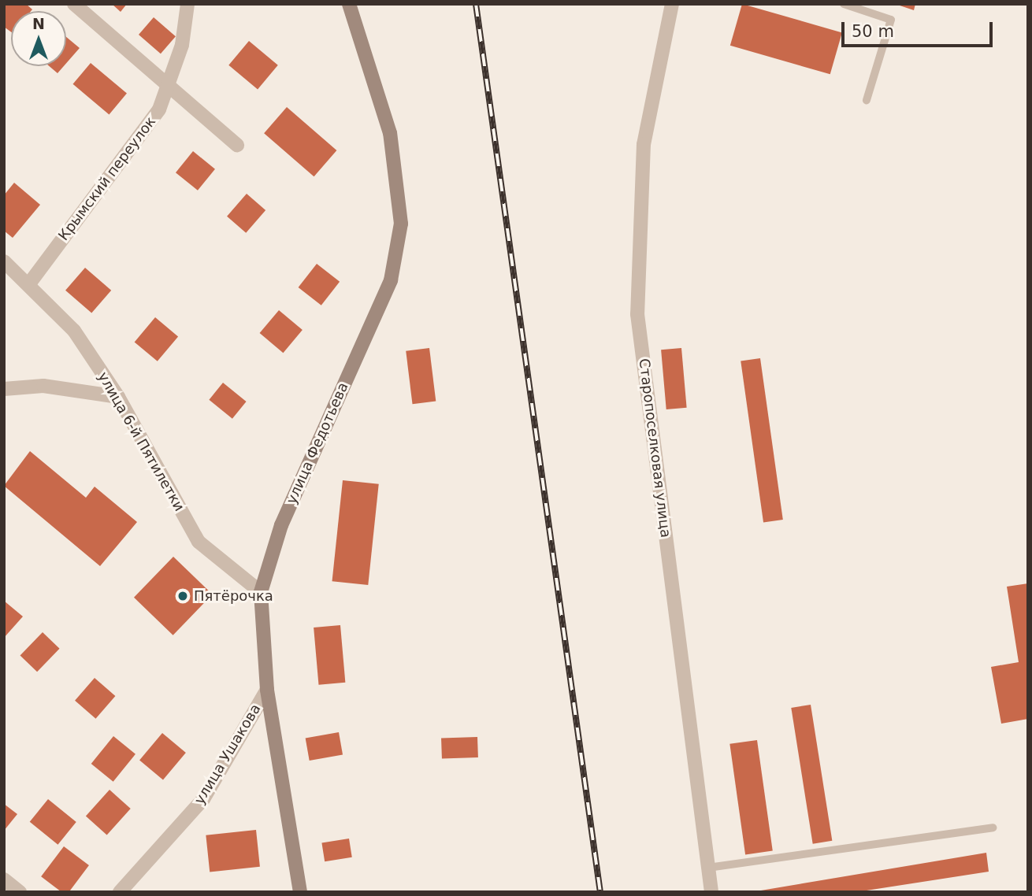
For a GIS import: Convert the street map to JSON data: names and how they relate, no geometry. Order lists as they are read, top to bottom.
{
  "streets": {
    "main road": ["улица Федотьева"],
    "street": [
      "Крымский переулок",
      "улица 6-й Пятилетки",
      "Старопоселковая улица",
      "улица Ушакова"
    ]
  },
  "crossings": [
    ["Крымский переулок", "улица 6-й Пятилетки"],
    ["улица 6-й Пятилетки", "улица Федотьева"],
    ["улица Федотьева", "улица Ушакова"]
  ],
  "places": ["Пятёрочка"],
  "scale_bar": "50 m",
  "north": "top"
}
